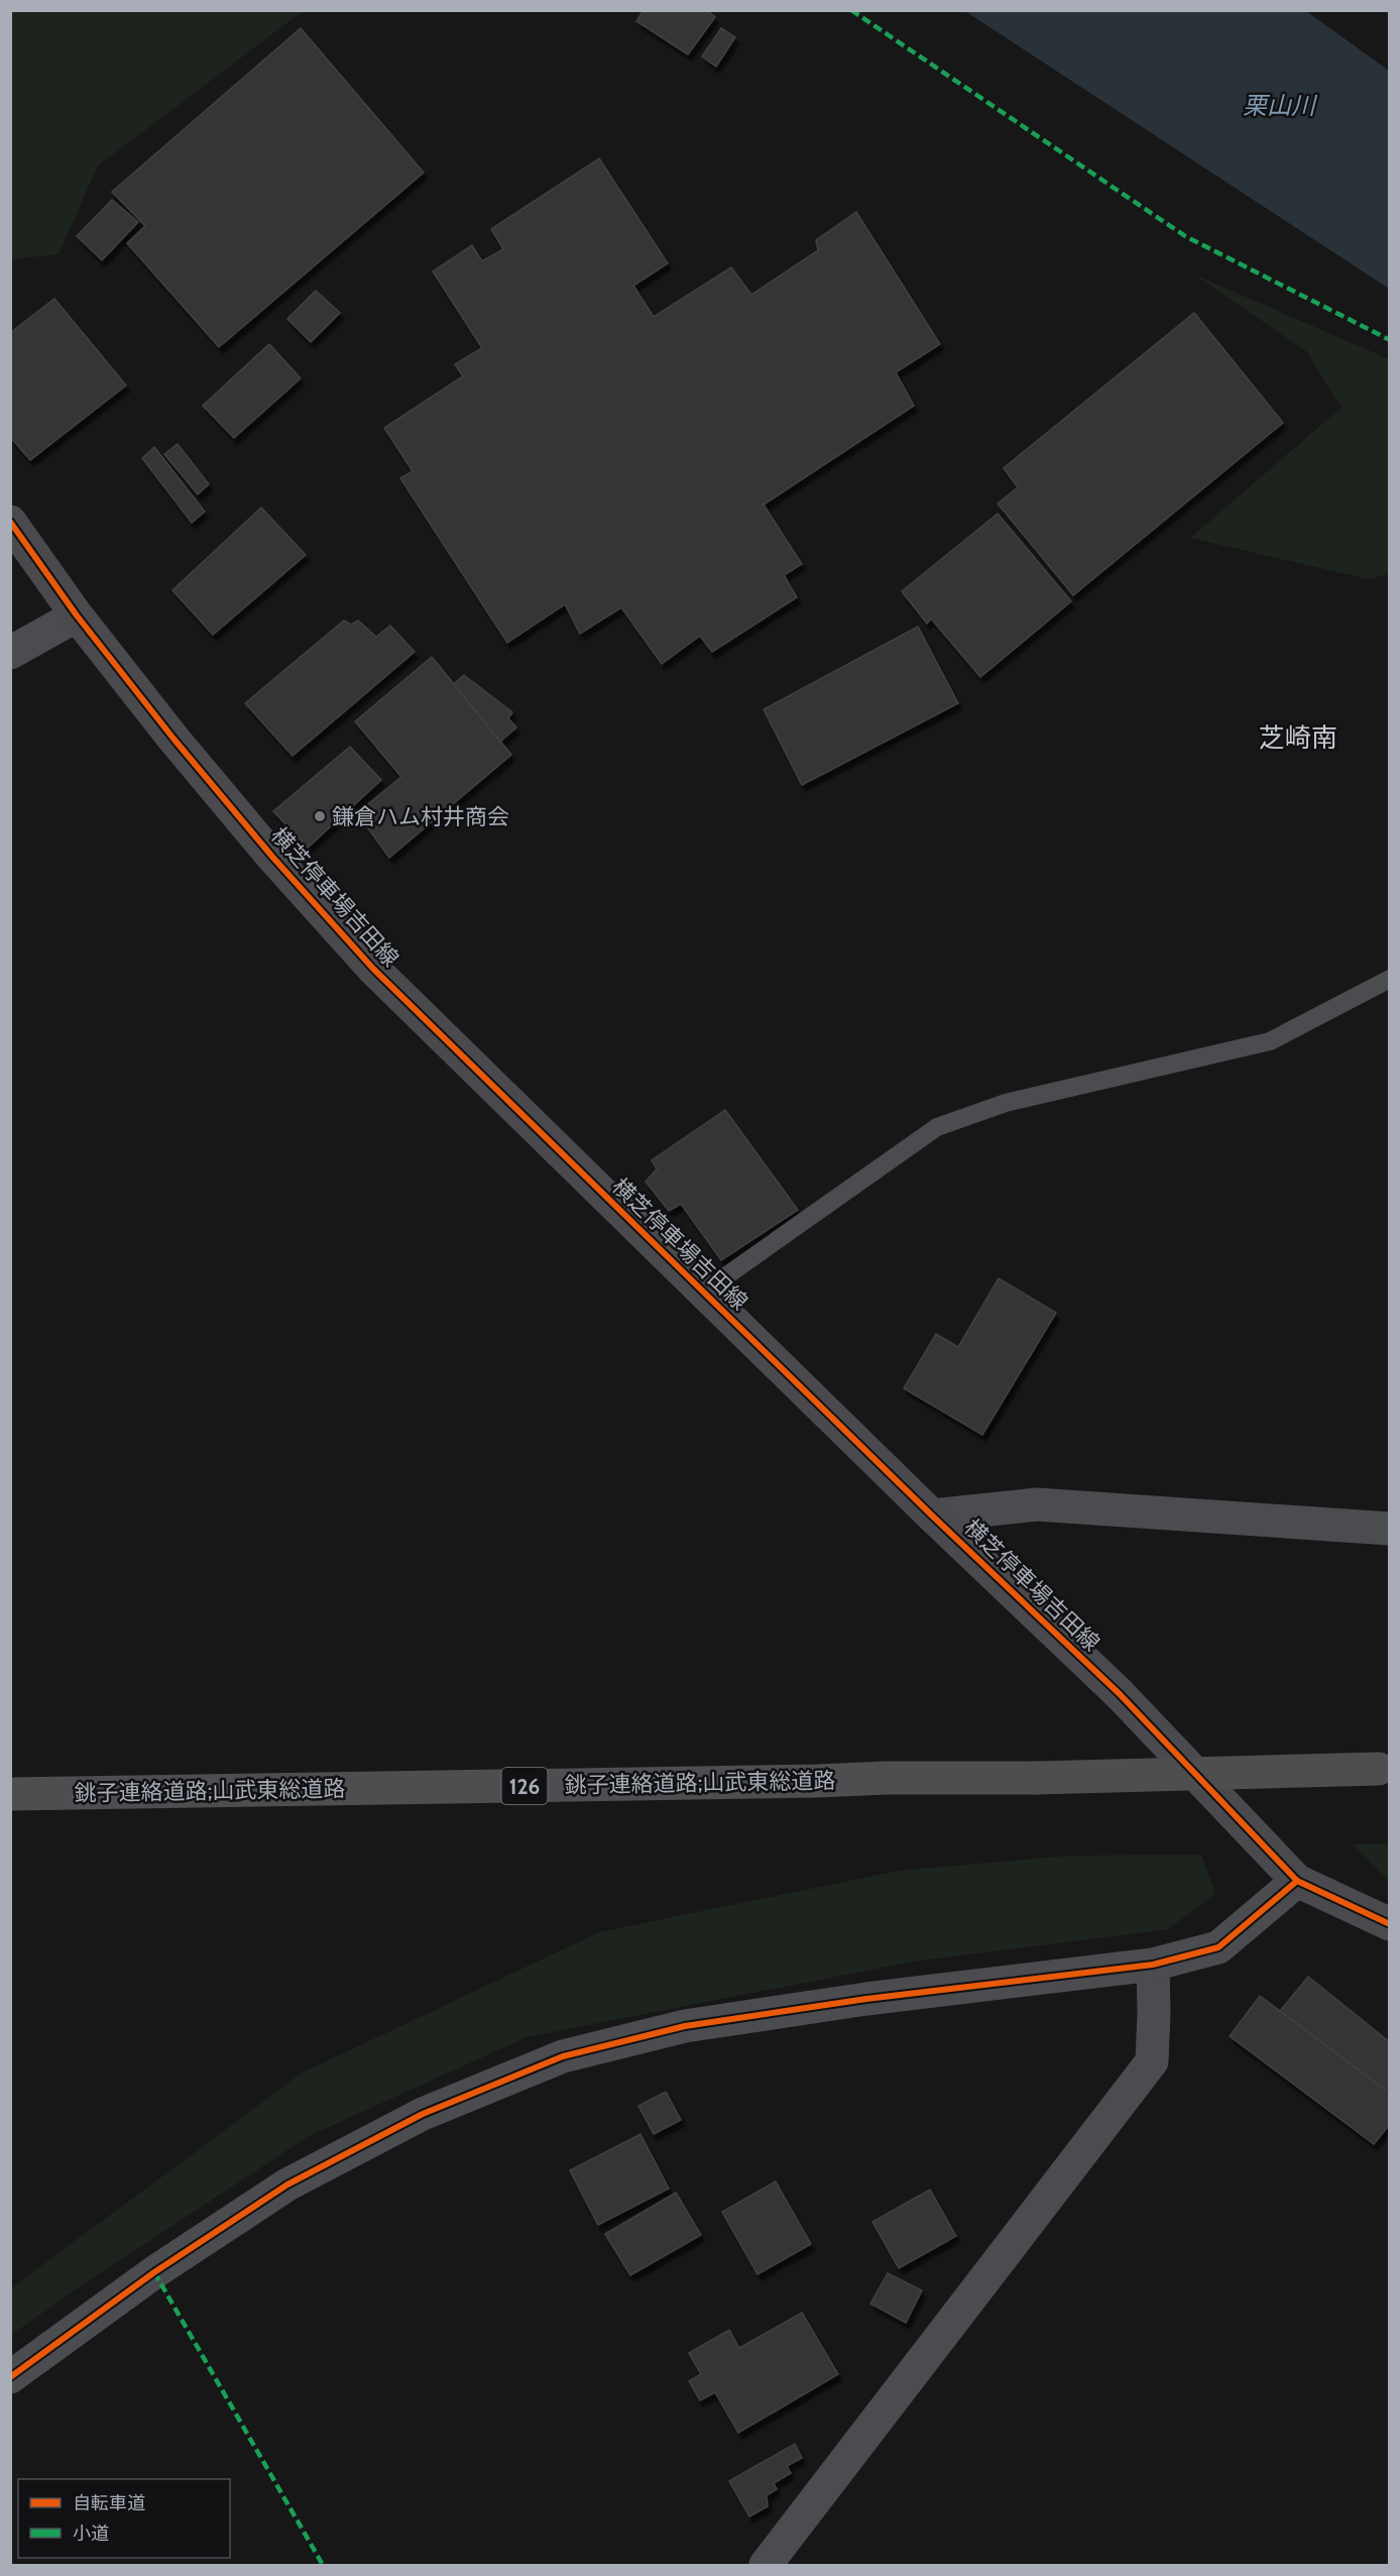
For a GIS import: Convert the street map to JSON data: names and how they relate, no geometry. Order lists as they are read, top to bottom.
{
  "streets": {
    "highway": ["銚子連絡道路;山武東総道路", "126"],
    "main road": ["横芝停車場吉田線"]
  },
  "districts": ["芝崎南"],
  "water": ["栗山川"],
  "places": ["鎌倉ハム村井商会"],
  "legend": ["自転車道", "小道"]
}
